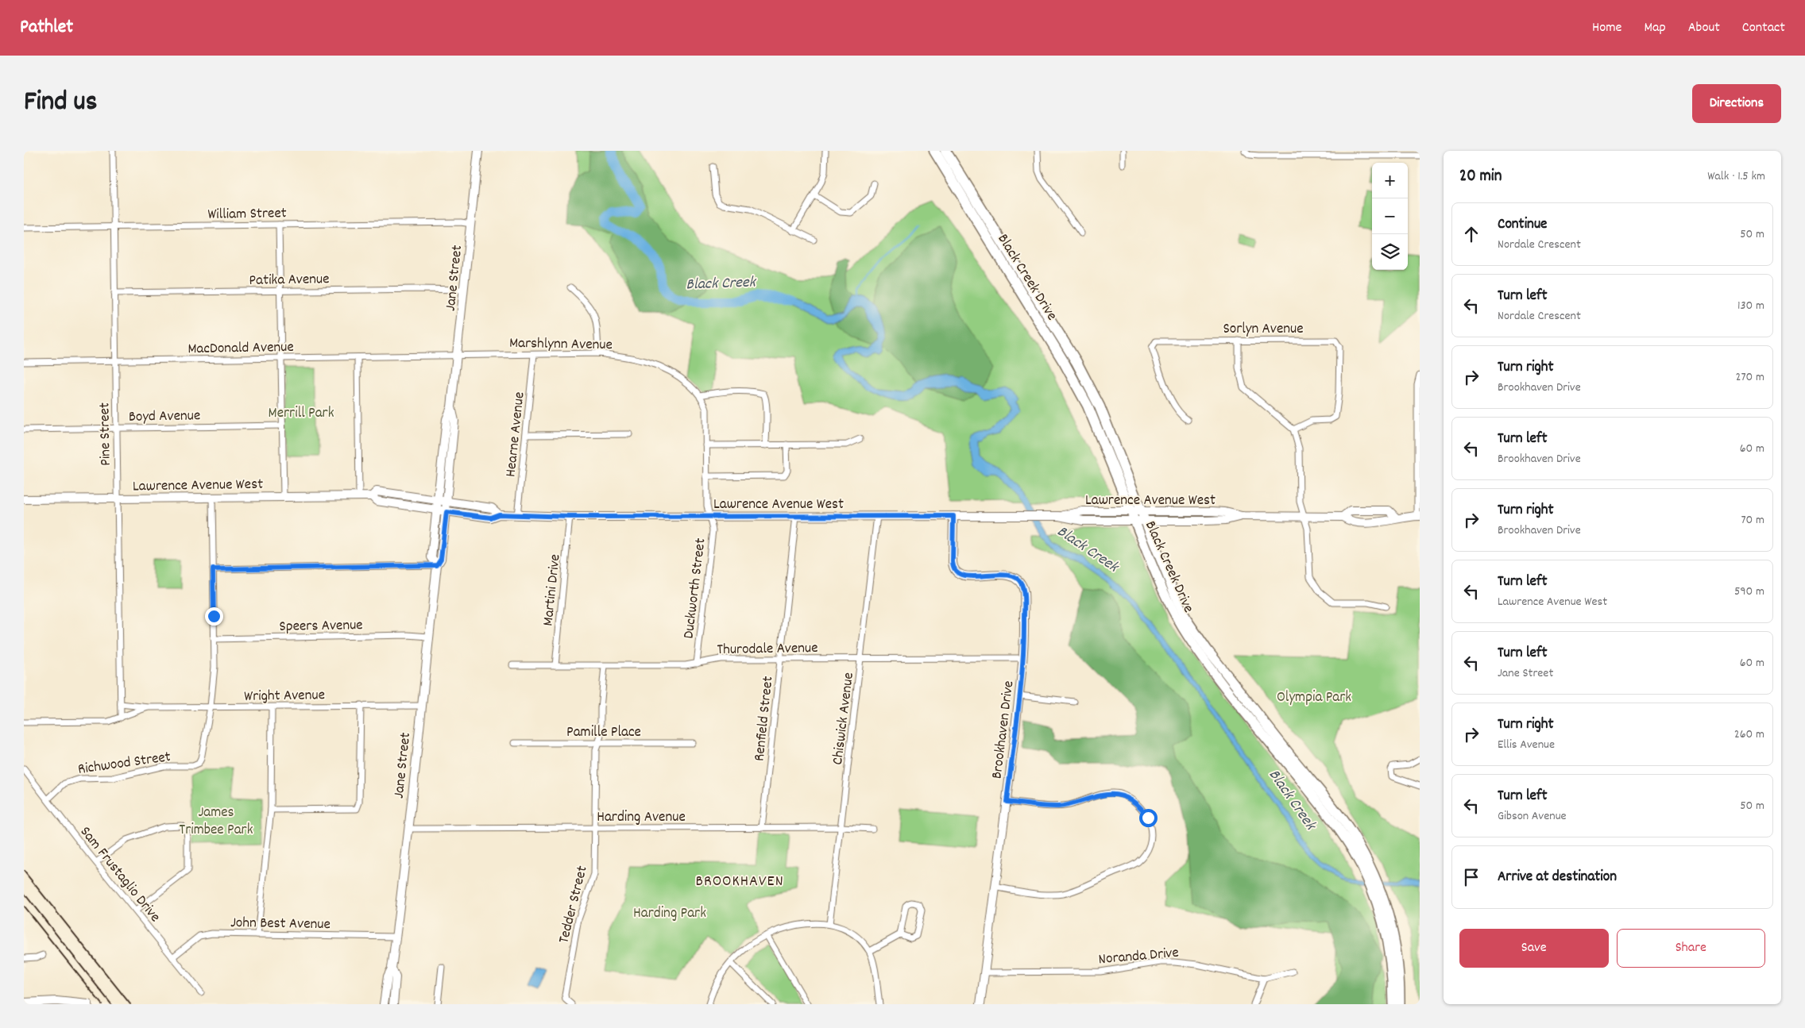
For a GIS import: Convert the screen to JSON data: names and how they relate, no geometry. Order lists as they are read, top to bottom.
{
  "streets": {
    "highway": ["Black Creek Drive"],
    "main road": ["Jane Street", "Lawrence Avenue West", "Brookhaven Drive"],
    "street": [
      "William Street",
      "Patika Avenue",
      "Sorlyn Avenue",
      "Marshlynn Avenue",
      "MacDonald Avenue",
      "Boyd Avenue",
      "Pine Street",
      "Hearne Avenue",
      "Duckworth Street",
      "Martini Drive",
      "Speers Avenue",
      "Thurodale Avenue",
      "Wright Avenue",
      "Renfield Street",
      "Chiswick Avenue",
      "Pamille Place",
      "Richwood Street",
      "Harding Avenue",
      "Sam Frustaglio Drive",
      "Tedder Street",
      "John Best Avenue",
      "Noranda Drive"
    ]
  },
  "crossings": [
    ["William Street", "Jane Street"],
    ["William Street", "Pine Street"],
    ["Black Creek Drive", "Lawrence Avenue West"],
    ["Patika Avenue", "Jane Street"],
    ["Patika Avenue", "Pine Street"],
    ["Jane Street", "Marshlynn Avenue"],
    ["Jane Street", "MacDonald Avenue"],
    ["Jane Street", "Lawrence Avenue West"],
    ["Jane Street", "Speers Avenue"],
    ["Jane Street", "Wright Avenue"],
    ["Jane Street", "Harding Avenue"],
    ["Jane Street", "John Best Avenue"],
    ["Marshlynn Avenue", "MacDonald Avenue"],
    ["Marshlynn Avenue", "Hearne Avenue"],
    ["Marshlynn Avenue", "Duckworth Street"],
    ["MacDonald Avenue", "Pine Street"],
    ["Boyd Avenue", "Pine Street"],
    ["Pine Street", "Lawrence Avenue West"],
    ["Pine Street", "Wright Avenue"],
    ["Hearne Avenue", "Lawrence Avenue West"],
    ["Lawrence Avenue West", "Duckworth Street"],
    ["Lawrence Avenue West", "Martini Drive"],
    ["Lawrence Avenue West", "Renfield Street"],
    ["Lawrence Avenue West", "Chiswick Avenue"],
    ["Lawrence Avenue West", "Brookhaven Drive"],
    ["Duckworth Street", "Thurodale Avenue"],
    ["Martini Drive", "Thurodale Avenue"],
    ["Thurodale Avenue", "Renfield Street"],
    ["Thurodale Avenue", "Chiswick Avenue"],
    ["Thurodale Avenue", "Brookhaven Drive"],
    ["Thurodale Avenue", "Tedder Street"],
    ["Wright Avenue", "Richwood Street"],
    ["Renfield Street", "Harding Avenue"],
    ["Chiswick Avenue", "Harding Avenue"],
    ["Brookhaven Drive", "Noranda Drive"],
    ["Pamille Place", "Tedder Street"],
    ["Richwood Street", "Sam Frustaglio Drive"],
    ["Harding Avenue", "Tedder Street"],
    ["Sam Frustaglio Drive", "John Best Avenue"]
  ],
  "districts": ["BROOKHAVEN"],
  "water": ["Black Creek"],
  "parks": [
    "Merrill Park",
    "Olympia Park",
    "James Trimbee Park",
    "Harding Park"
  ],
  "page": {
    "header": "Pathlet",
    "nav": [
      "Home",
      "Map",
      "About",
      "Contact"
    ],
    "title": "Find us",
    "buttons": [
      "Directions",
      ["Save", "Share"]
    ],
    "heading": ["20 min", "Walk · 1.5 km"],
    "map_buttons": ["+", "−"],
    "list": [
      ["Continue", "Nordale Crescent", "50 m"],
      ["Turn left", "Nordale Crescent", "130 m"],
      ["Turn right", "Brookhaven Drive", "270 m"],
      ["Turn left", "Brookhaven Drive", "60 m"],
      ["Turn right", "Brookhaven Drive", "70 m"],
      ["Turn left", "Lawrence Avenue West", "590 m"],
      ["Turn left", "Jane Street", "60 m"],
      ["Turn right", "Ellis Avenue", "260 m"],
      ["Turn left", "Gibson Avenue", "50 m"],
      "Arrive at destination"
    ]
  }
}
